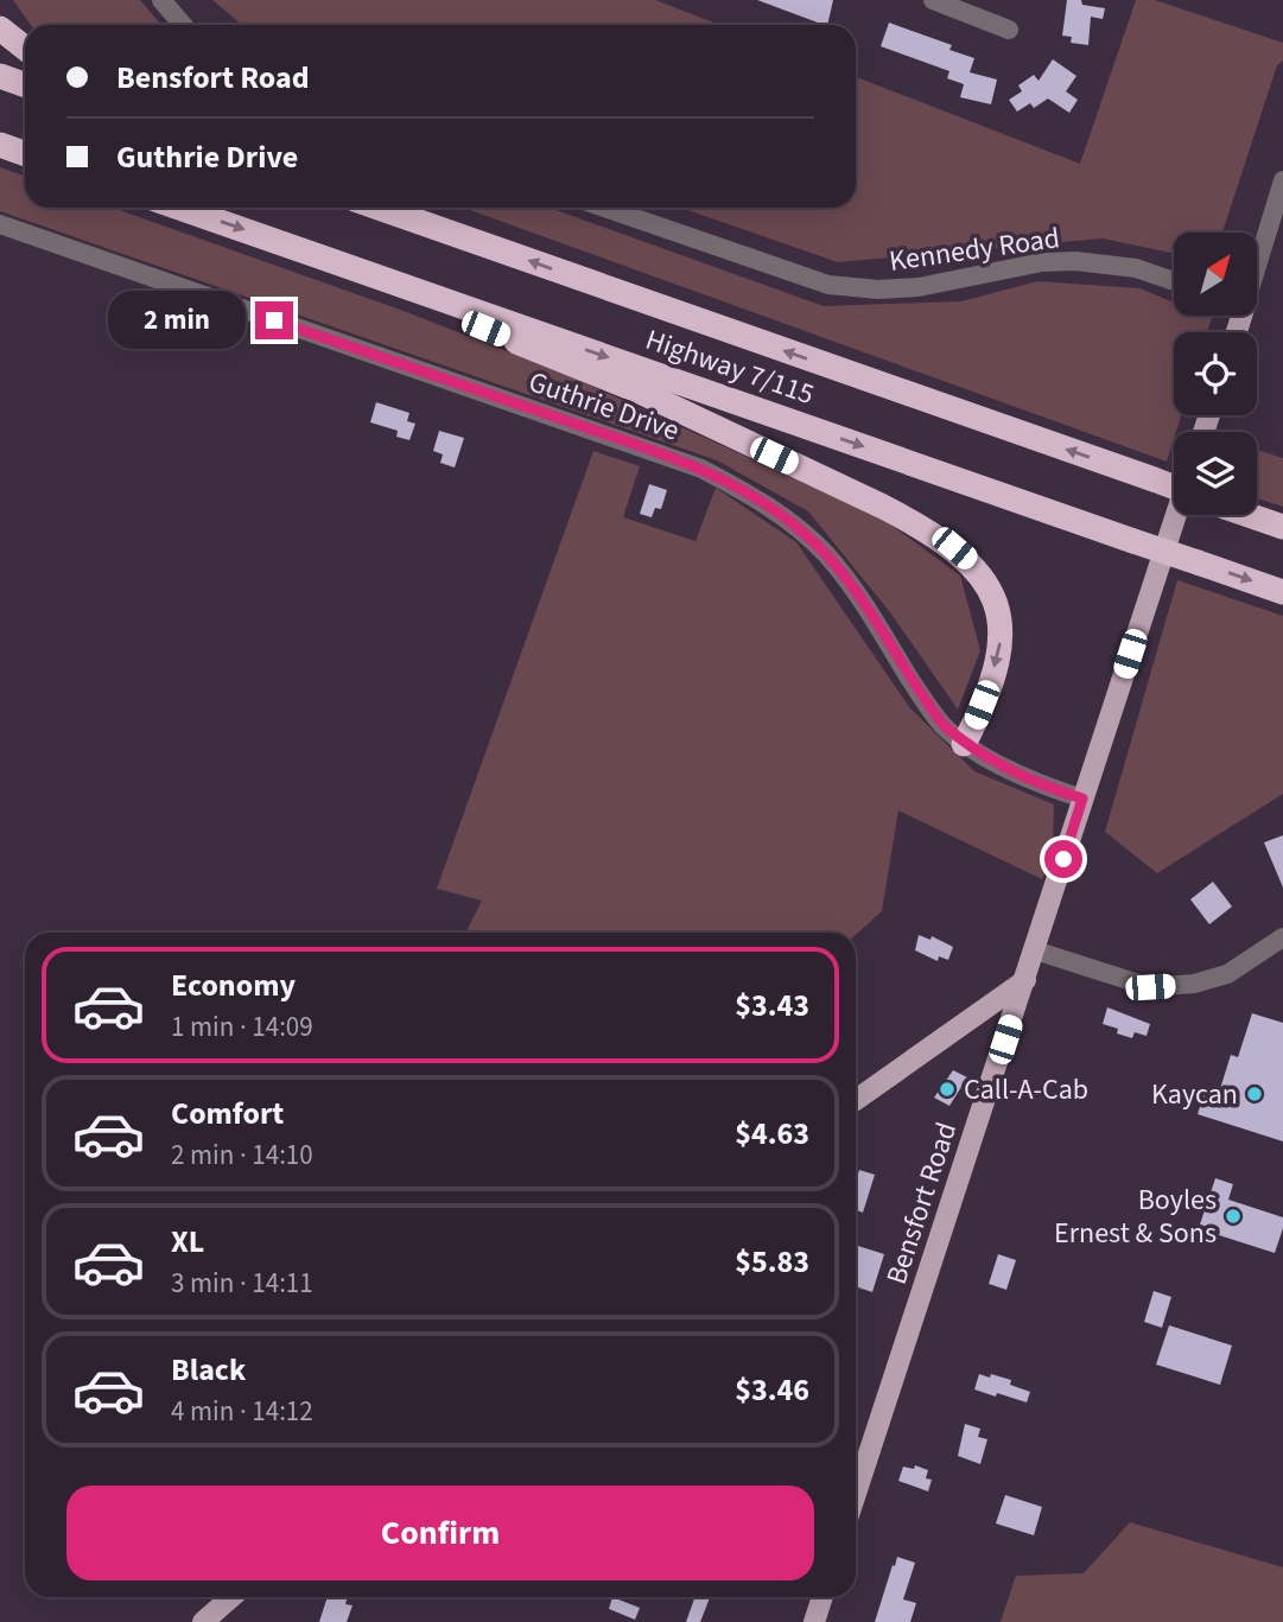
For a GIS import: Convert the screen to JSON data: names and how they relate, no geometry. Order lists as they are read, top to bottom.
{
  "streets": {
    "highway": ["Highway 7/115"],
    "main road": ["Bensfort Road"],
    "street": ["Kennedy Road", "Guthrie Drive"]
  },
  "crossings": [
    ["Guthrie Drive", "Bensfort Road"]
  ],
  "places": ["Call-A-Cab", "Kaycan", "Boyles Ernest & Sons"],
  "north": "top right",
  "page": {
    "banner": ["Bensfort Road", "Guthrie Drive"],
    "bubble": "2 min",
    "list": [
      {
        "name": "Economy",
        "note": "1 min · 14:09",
        "value": "$3.43"
      },
      {
        "name": "Comfort",
        "note": "2 min · 14:10",
        "value": "$4.63"
      },
      {
        "name": "XL",
        "note": "3 min · 14:11",
        "value": "$5.83"
      },
      {
        "name": "Black",
        "note": "4 min · 14:12",
        "value": "$3.46"
      }
    ],
    "buttons": "Confirm"
  }
}
